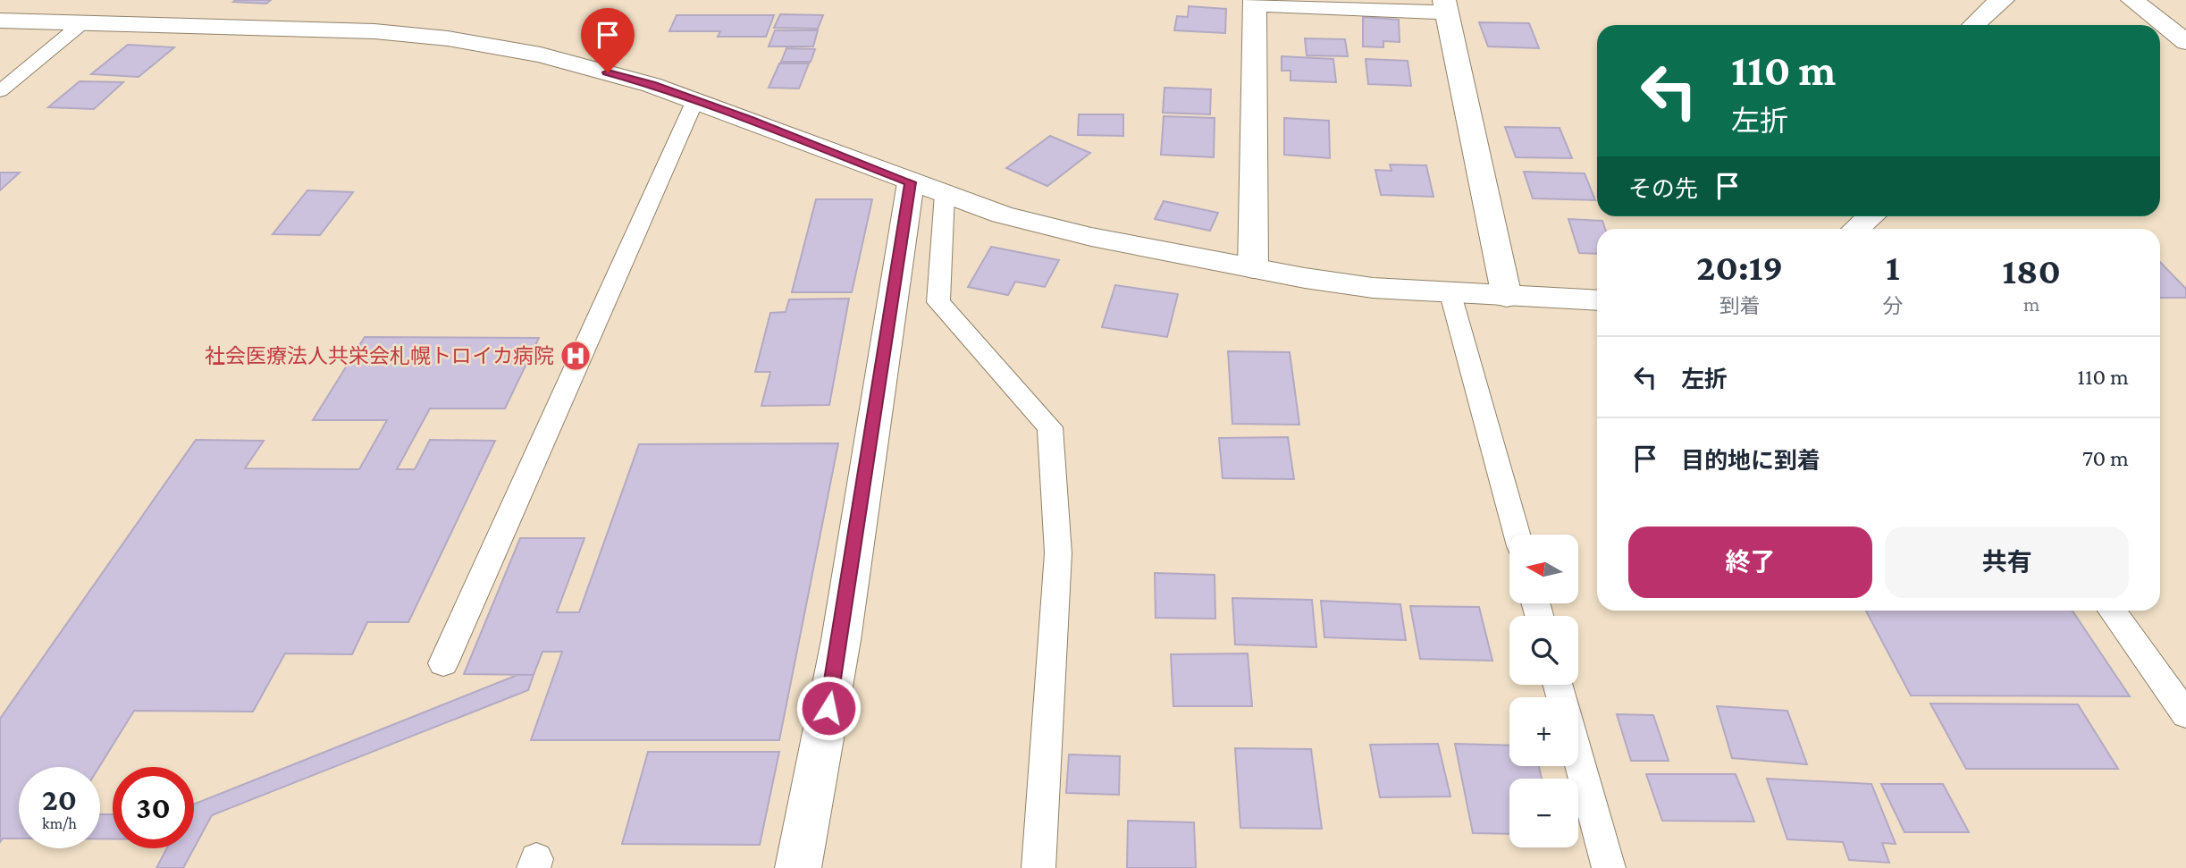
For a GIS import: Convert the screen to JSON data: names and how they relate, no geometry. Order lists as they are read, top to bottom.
{
  "places": {
    "hospital": ["社会医療法人共栄会札幌トロイカ病院"]
  },
  "north": "left",
  "page": {
    "turn": ["110 m", "左折"],
    "then": "その先",
    "eta": [
      "20:19",
      "到着",
      "1",
      "分",
      "180",
      "m"
    ],
    "list": [
      {
        "name": "左折",
        "value": "110 m"
      },
      {
        "name": "目的地に到着",
        "value": "70 m"
      }
    ],
    "buttons": ["終了", "共有"],
    "map_buttons": ["+", "−"],
    "speed": "20 km/h",
    "limit": "30"
  }
}
